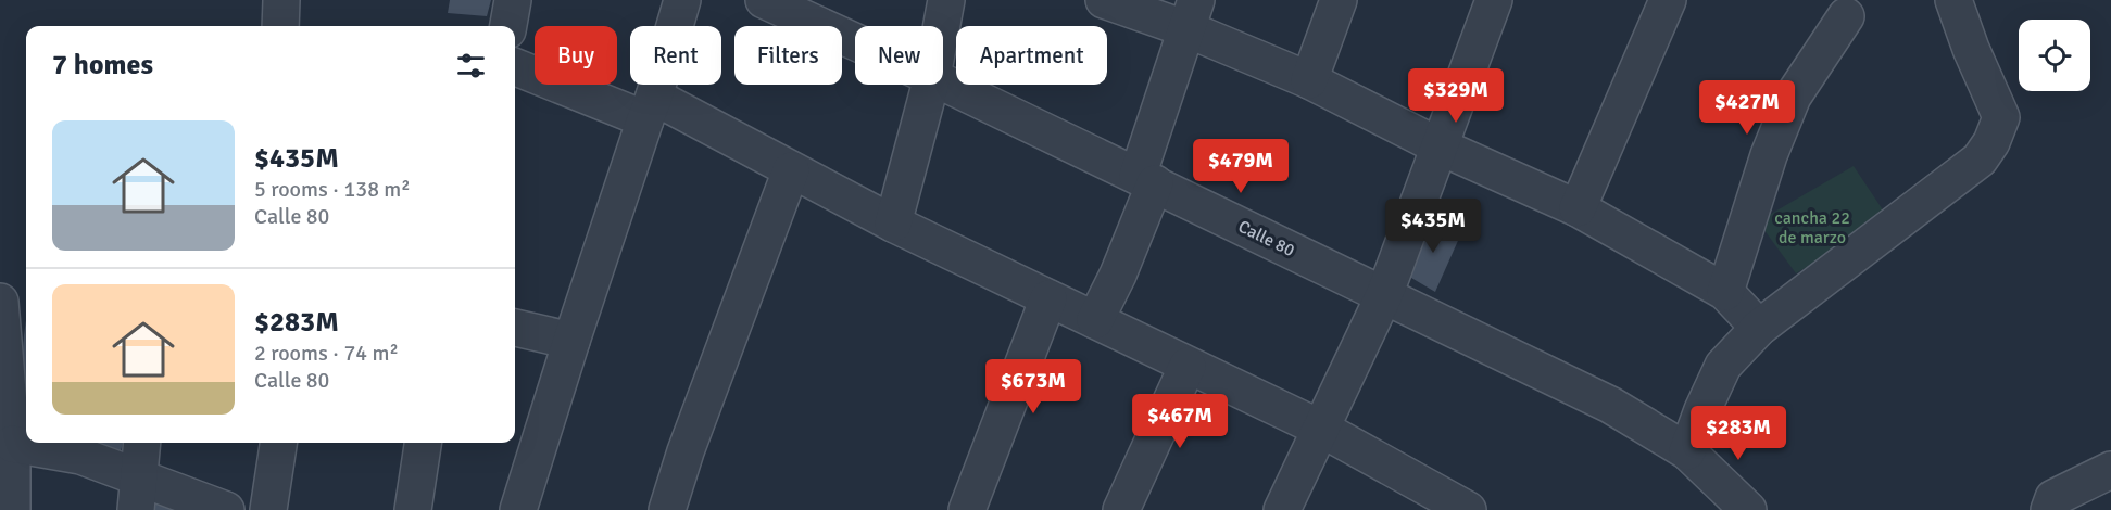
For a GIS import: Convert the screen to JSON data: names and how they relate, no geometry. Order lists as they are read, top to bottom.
{
  "streets": {
    "street": ["Calle 80"]
  },
  "parks": ["cancha 22 de marzo"],
  "page": {
    "chip": [
      "Buy",
      "Rent",
      "Filters",
      "New",
      "Apartment"
    ],
    "heading": "7 homes",
    "price": [
      "$329M",
      "$427M",
      "$479M",
      "$435M",
      "$673M",
      "$467M",
      "$283M"
    ],
    "list": [
      {
        "name": "$435M",
        "note": "5 rooms · 138 m² · Calle 80"
      },
      {
        "name": "$283M",
        "note": "2 rooms · 74 m² · Calle 80"
      }
    ]
  }
}
